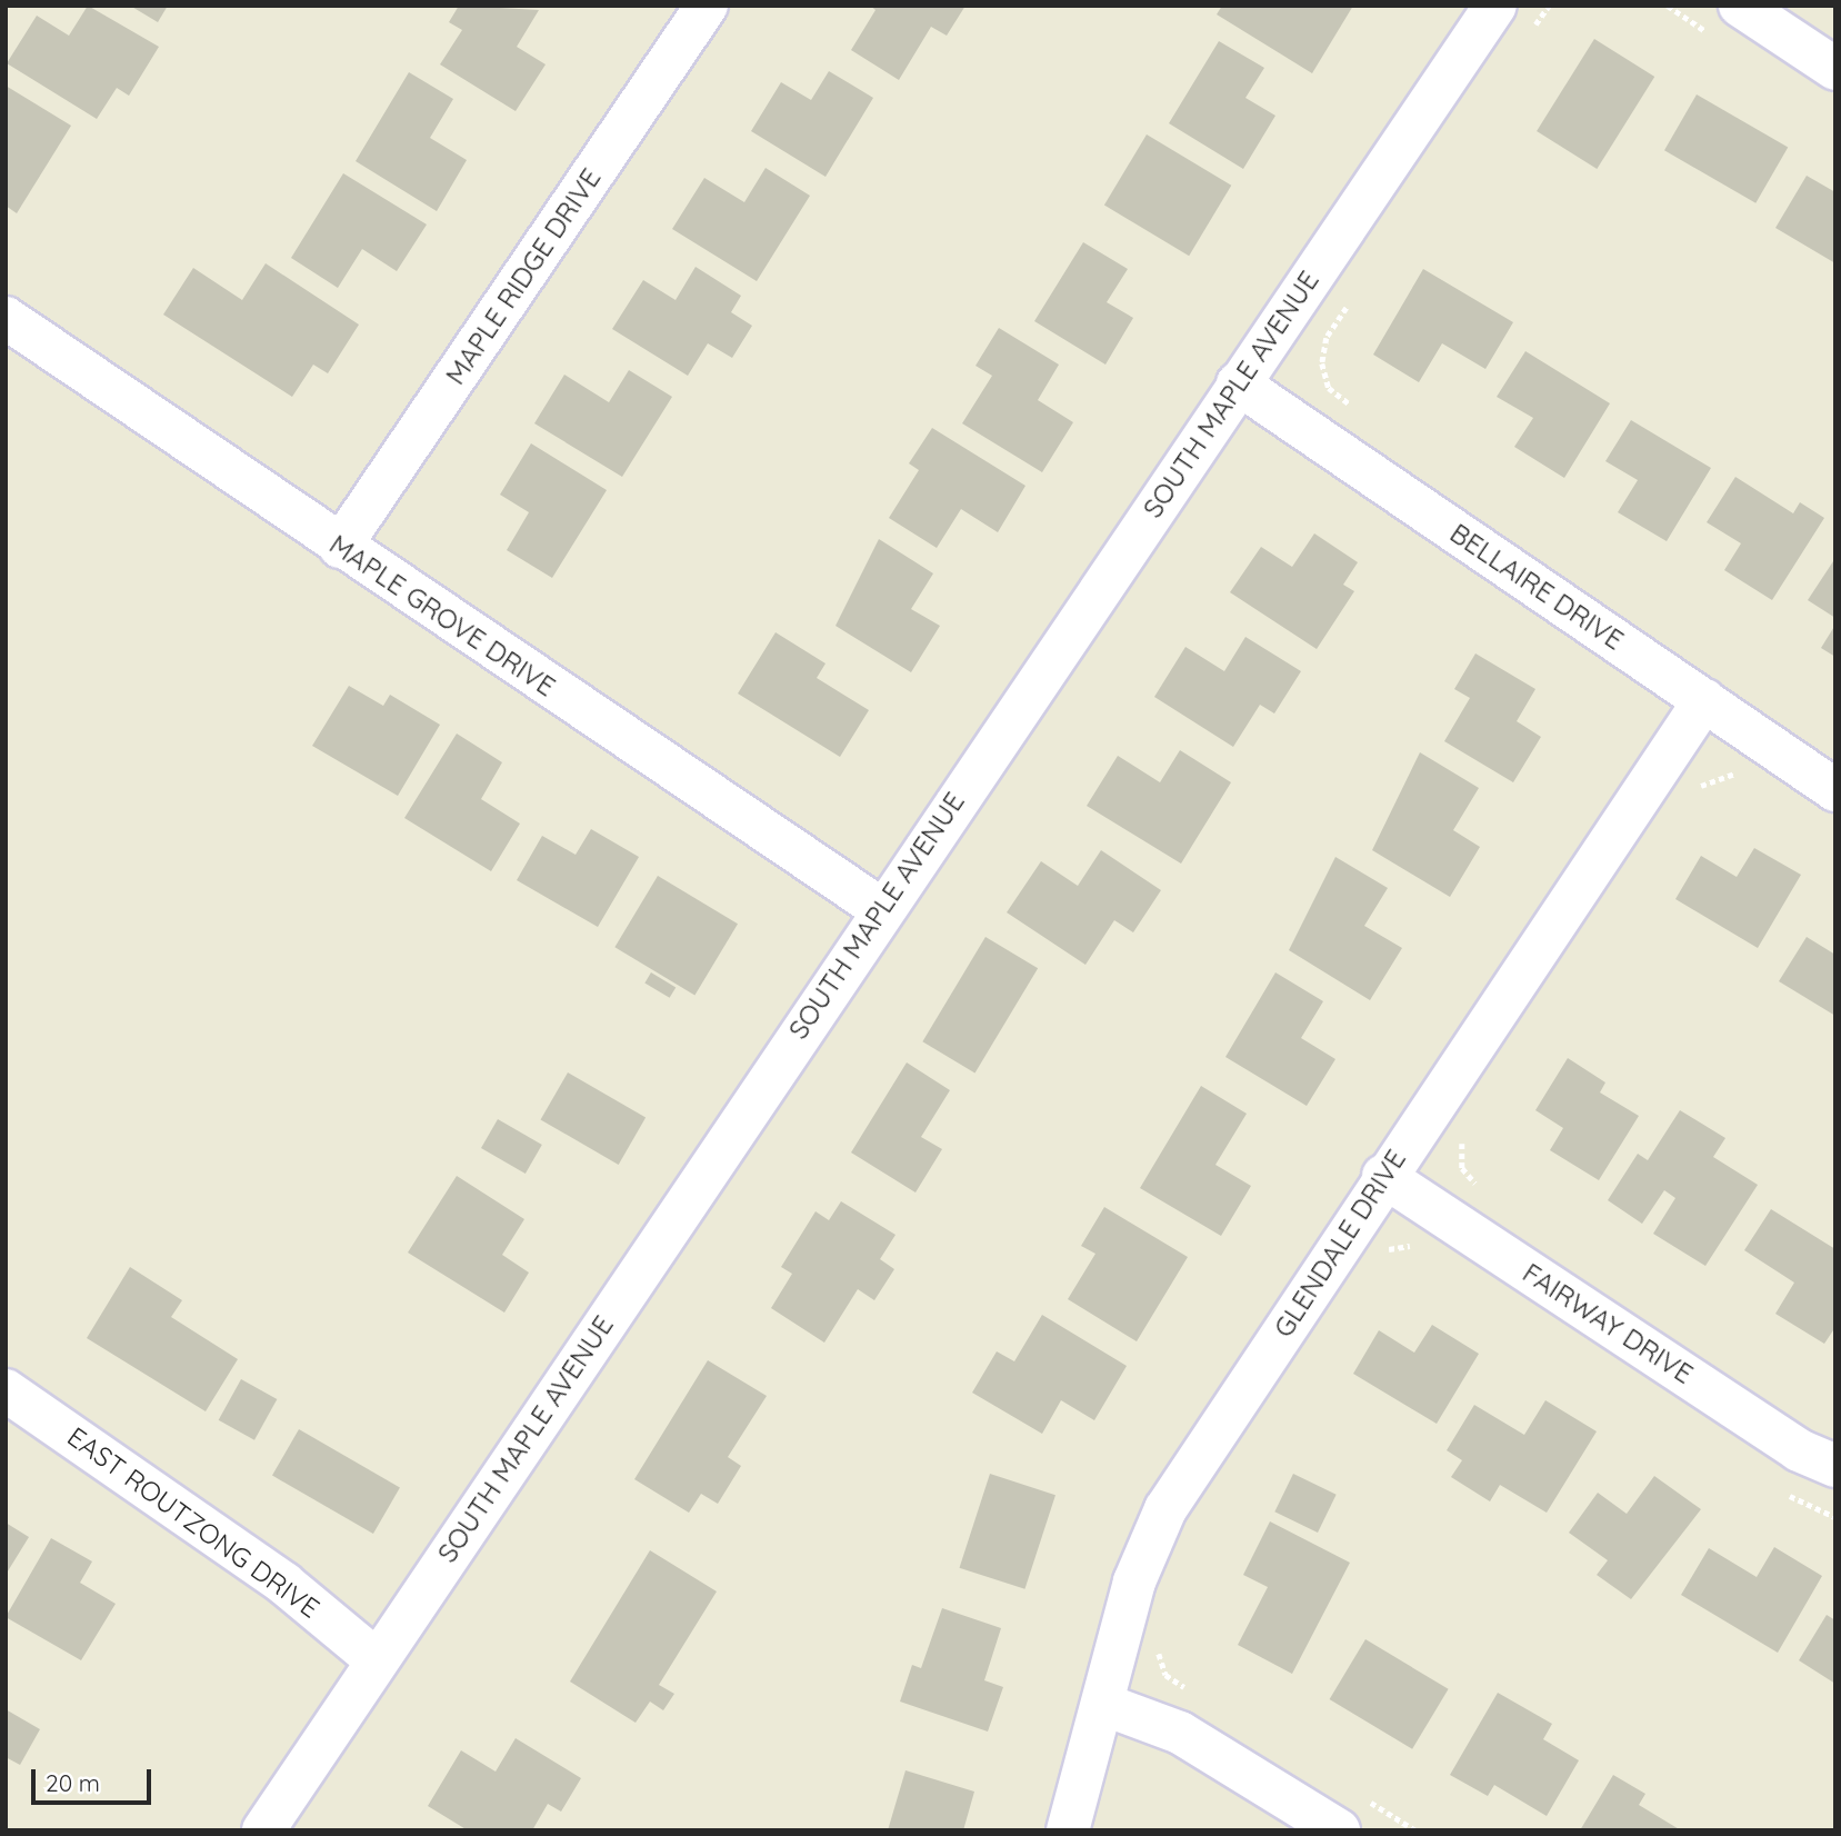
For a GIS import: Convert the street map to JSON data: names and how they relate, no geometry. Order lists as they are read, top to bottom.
{
  "streets": {
    "street": [
      "MAPLE RIDGE DRIVE",
      "SOUTH MAPLE AVENUE",
      "BELLAIRE DRIVE",
      "MAPLE GROVE DRIVE",
      "GLENDALE DRIVE",
      "FAIRWAY DRIVE",
      "EAST ROUTZONG DRIVE"
    ]
  },
  "crossings": [
    ["MAPLE RIDGE DRIVE", "MAPLE GROVE DRIVE"],
    ["SOUTH MAPLE AVENUE", "BELLAIRE DRIVE"],
    ["SOUTH MAPLE AVENUE", "MAPLE GROVE DRIVE"],
    ["SOUTH MAPLE AVENUE", "EAST ROUTZONG DRIVE"],
    ["BELLAIRE DRIVE", "GLENDALE DRIVE"],
    ["GLENDALE DRIVE", "FAIRWAY DRIVE"]
  ],
  "scale_bar": "20 m"
}
